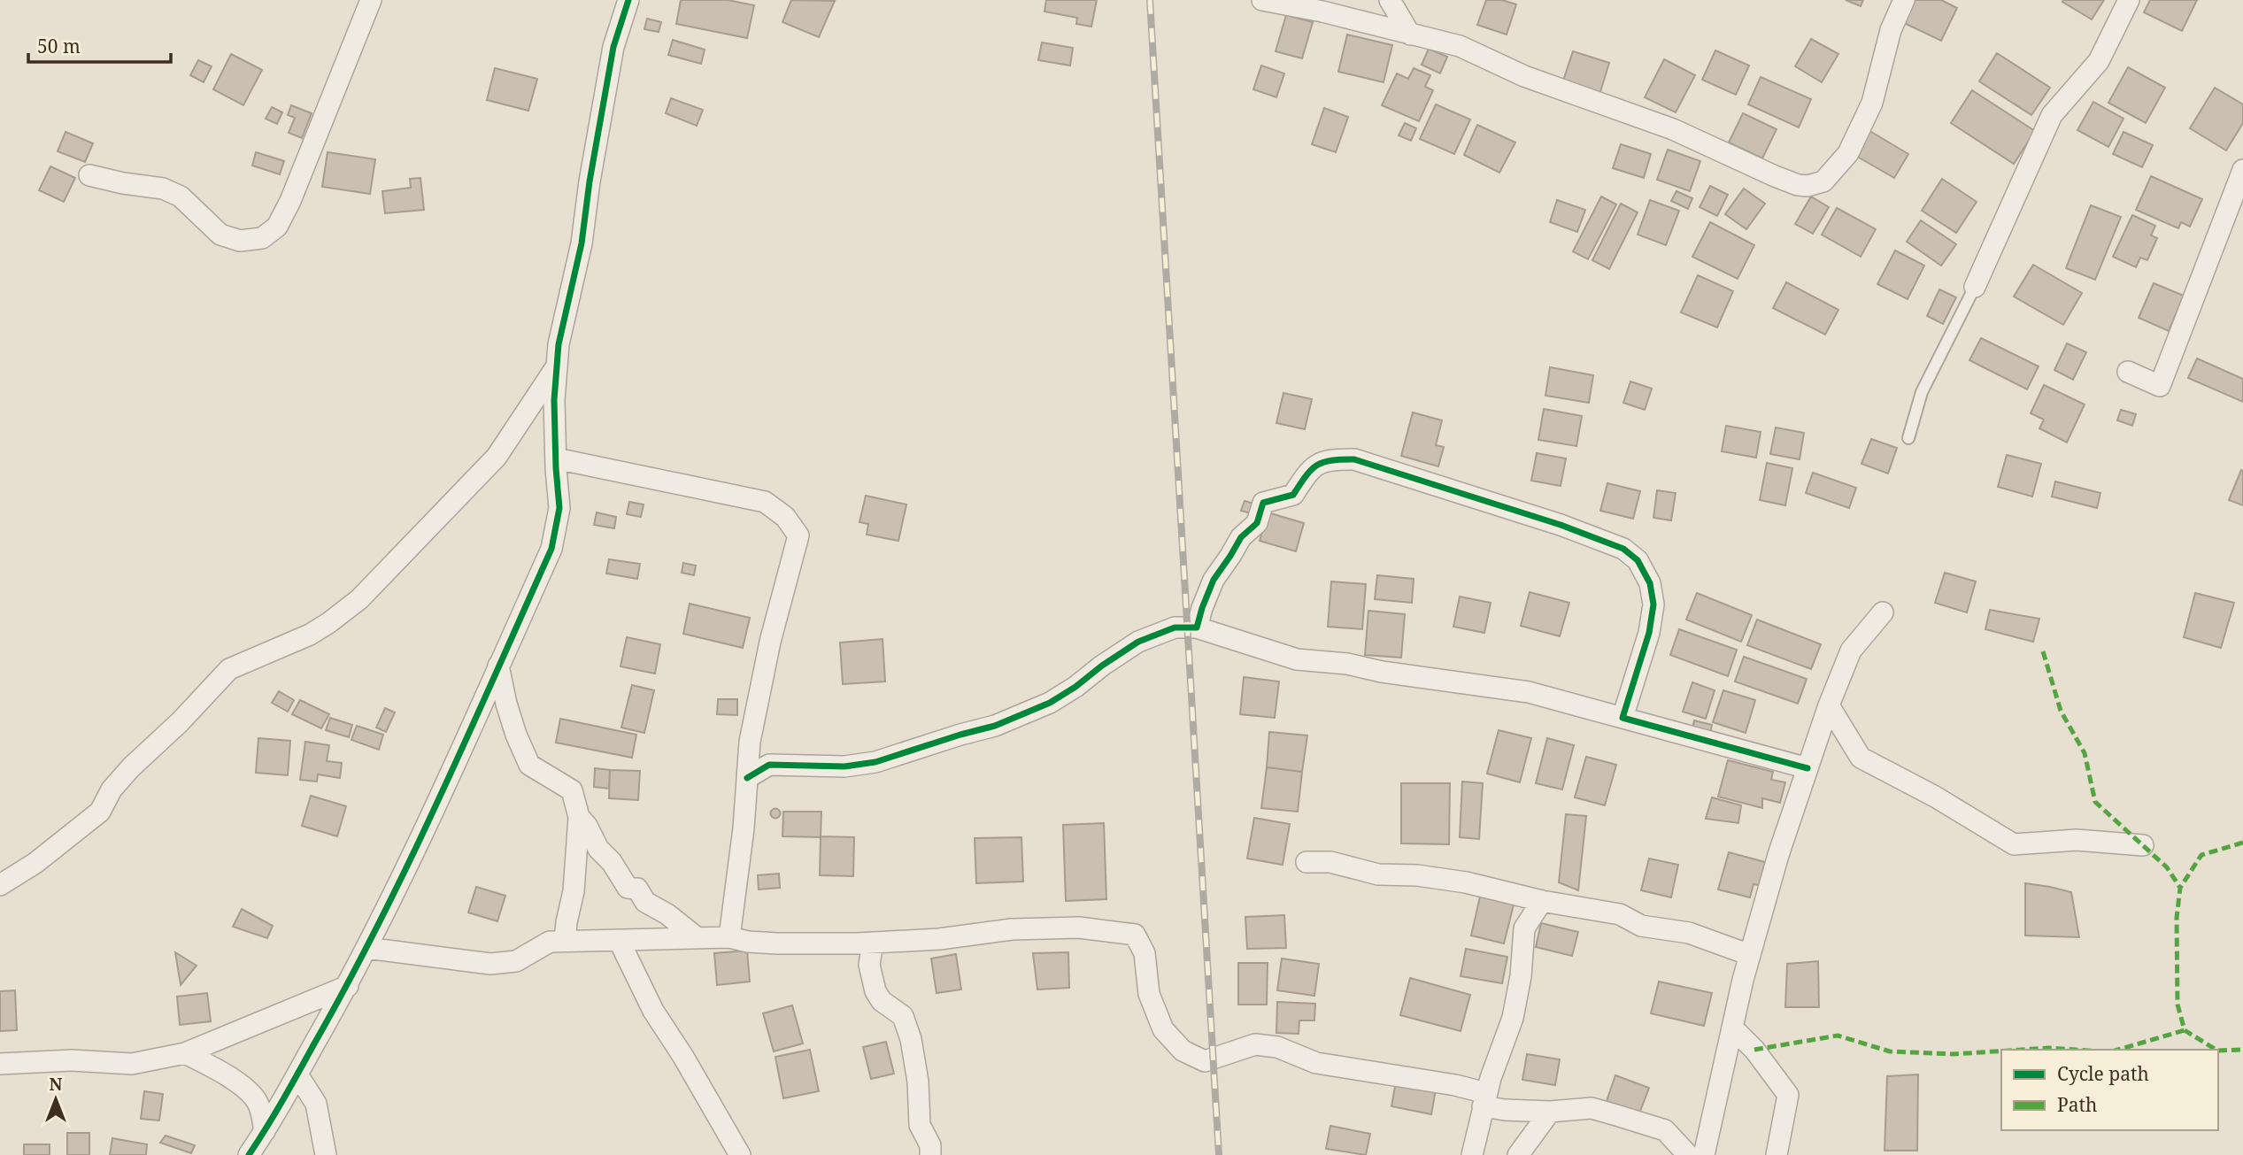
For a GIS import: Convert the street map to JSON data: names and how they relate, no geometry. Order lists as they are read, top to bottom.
{
  "legend": ["Cycle path", "Path"],
  "scale_bar": "50 m",
  "north": "top"
}
